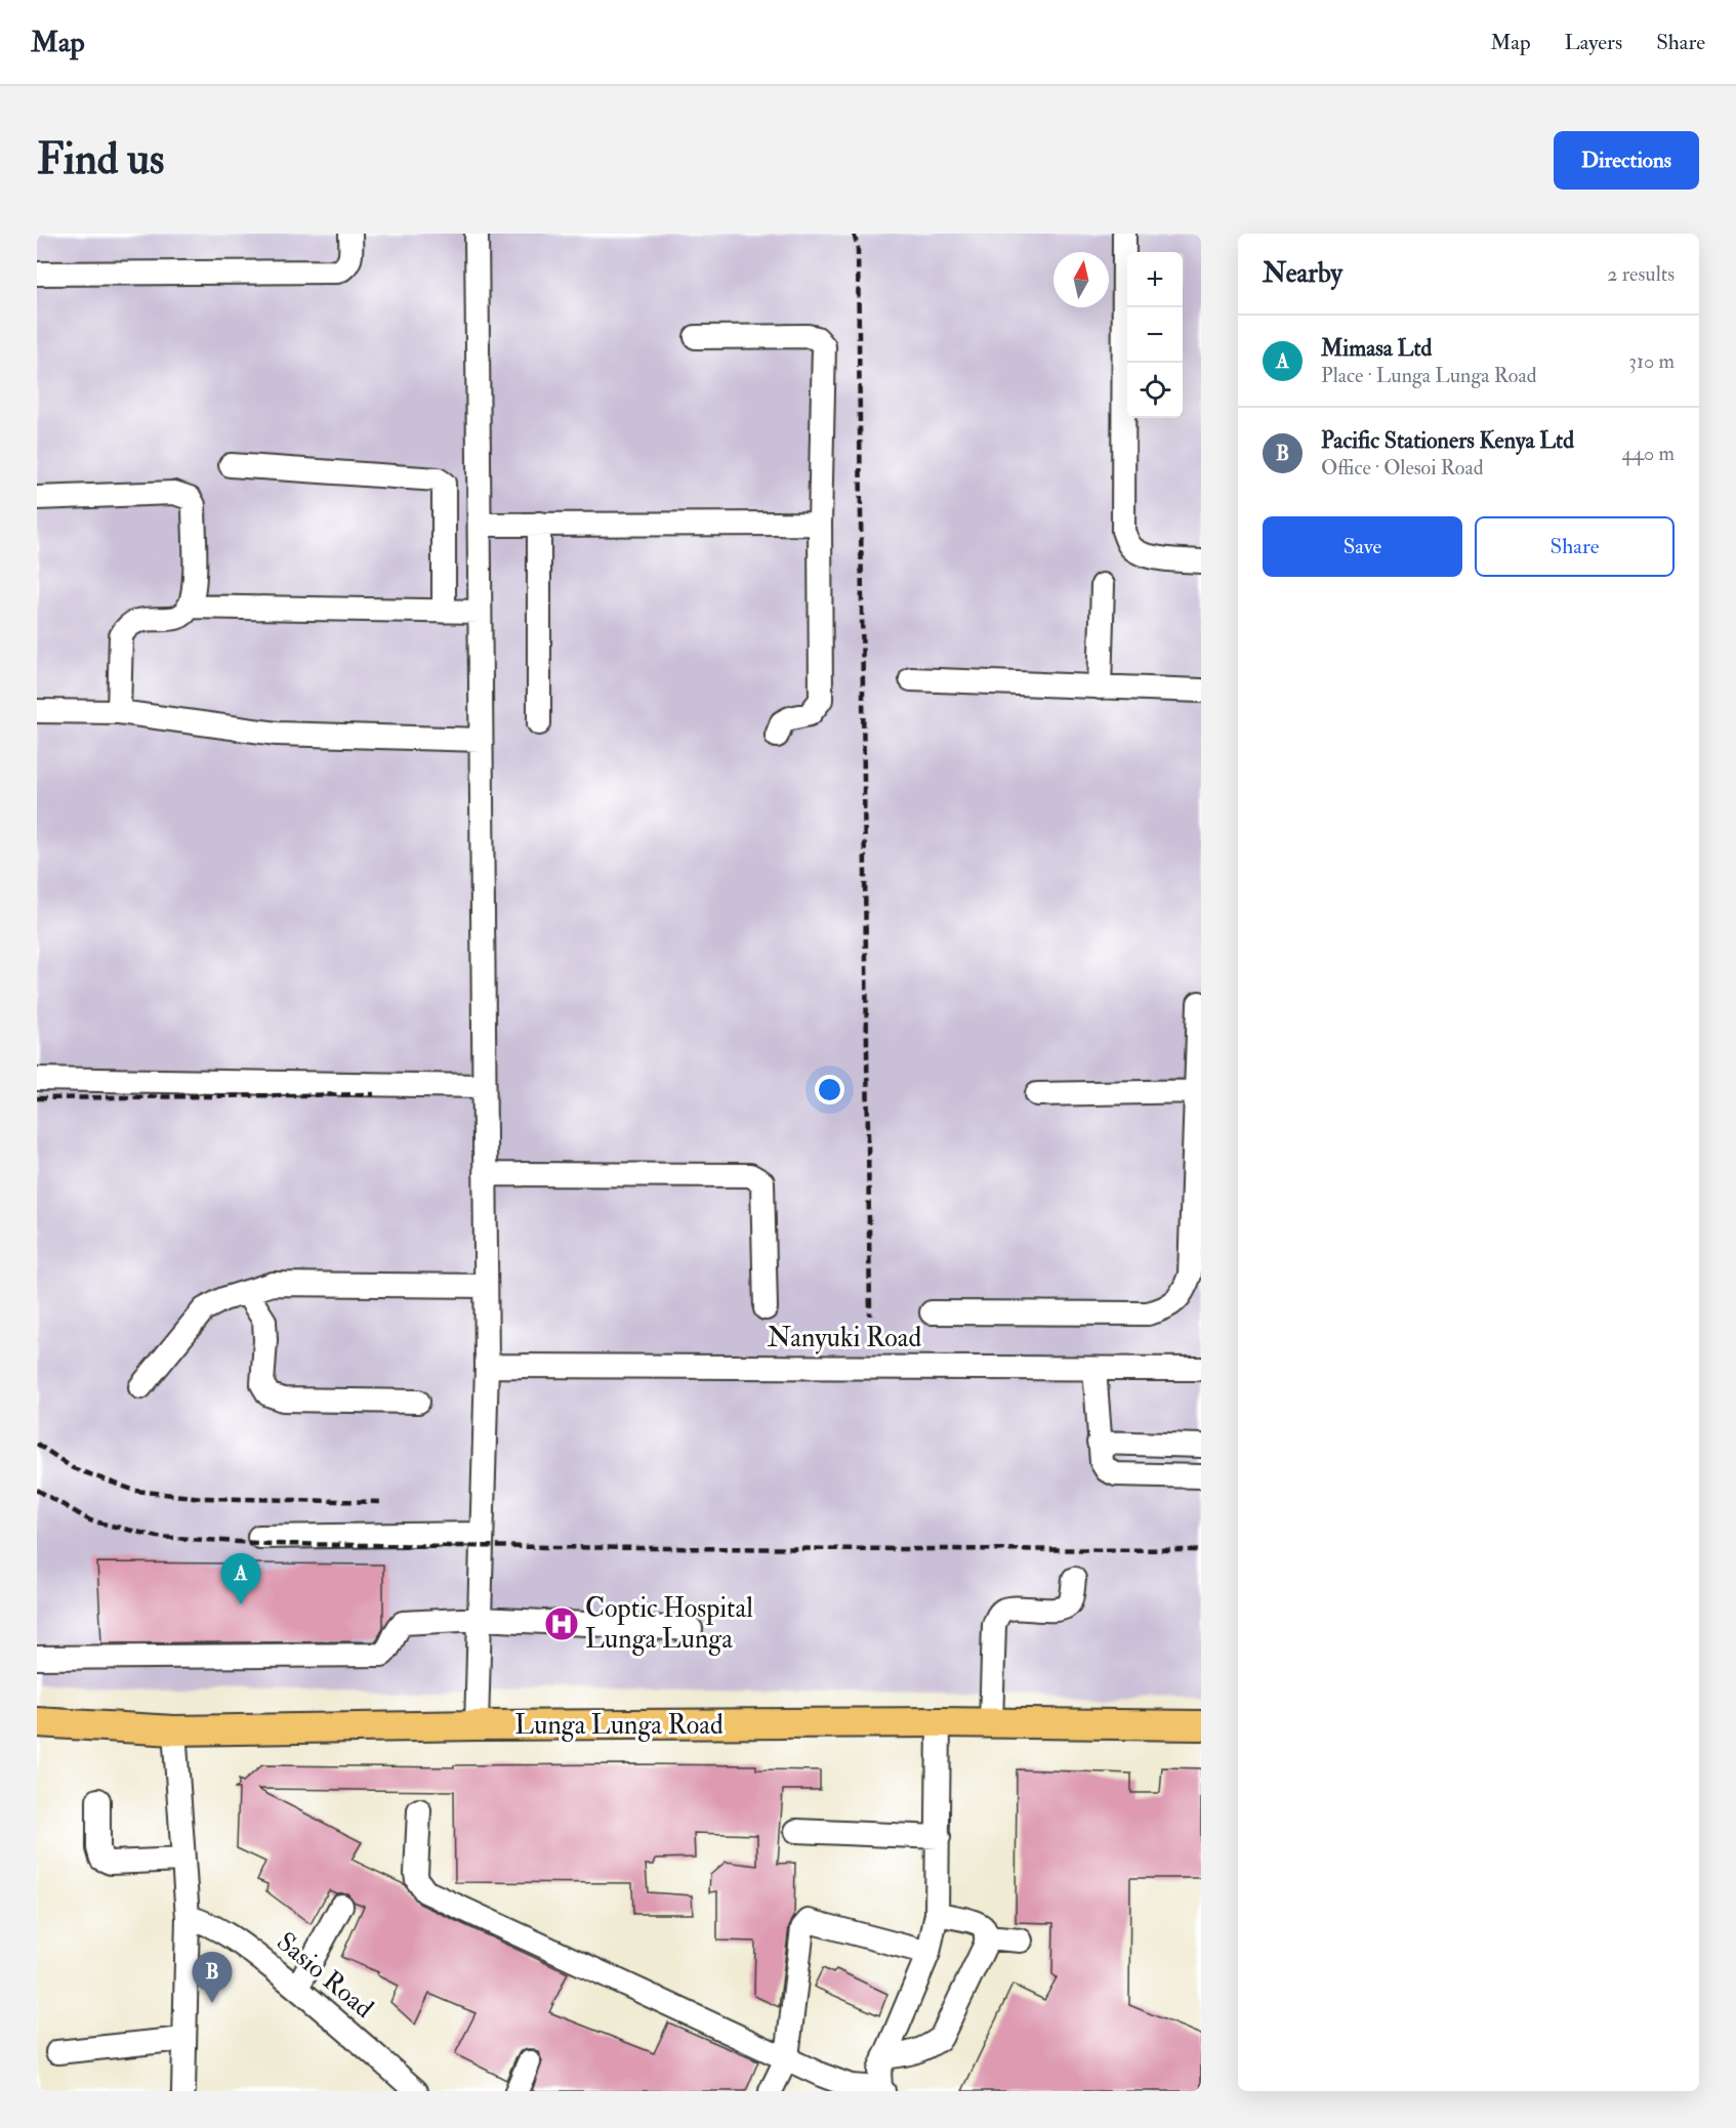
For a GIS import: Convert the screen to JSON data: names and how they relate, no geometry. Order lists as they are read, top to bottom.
{
  "streets": {
    "main road": ["Lunga Lunga Road"],
    "street": ["Nanyuki Road", "Sasio Road"]
  },
  "places": {
    "hospital": ["Coptic Hospital Lunga Lunga"]
  },
  "north": "top",
  "page": {
    "header": "Map",
    "nav": ["Map", "Layers", "Share"],
    "buttons": [
      "Directions",
      ["Save", "Share"]
    ],
    "title": "Find us",
    "heading": ["Nearby", "2 results"],
    "map_buttons": ["+", "−"],
    "list": [
      {
        "mark": "A",
        "name": "Mimasa Ltd",
        "note": "Place · Lunga Lunga Road",
        "value": "310 m"
      },
      {
        "mark": "B",
        "name": "Pacific Stationers Kenya Ltd",
        "note": "Office · Olesoi Road",
        "value": "440 m"
      }
    ],
    "pins": ["A", "B"]
  }
}
